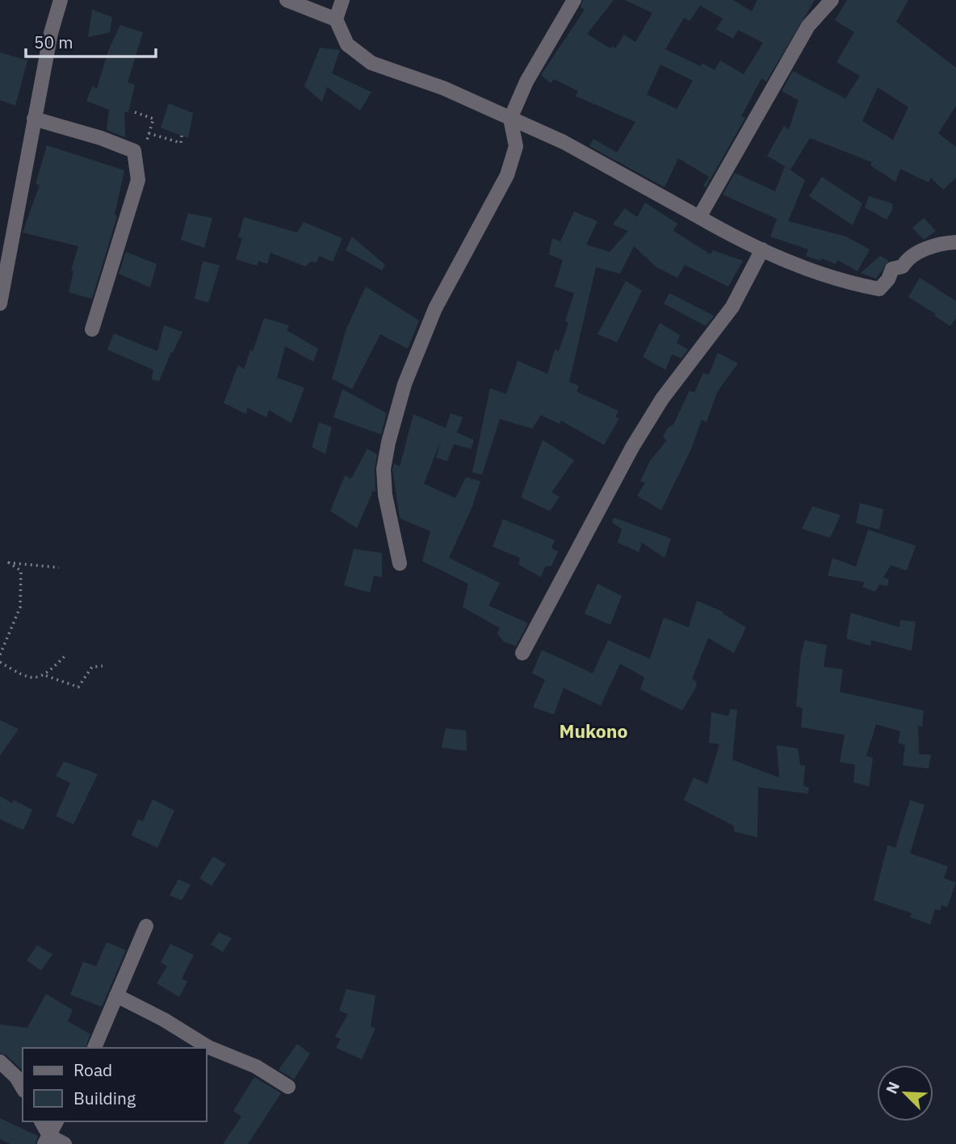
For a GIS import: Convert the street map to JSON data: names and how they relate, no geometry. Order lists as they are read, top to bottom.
{
  "districts": ["Mukono"],
  "legend": ["Road", "Building"],
  "scale_bar": "50 m",
  "north": "top left"
}
